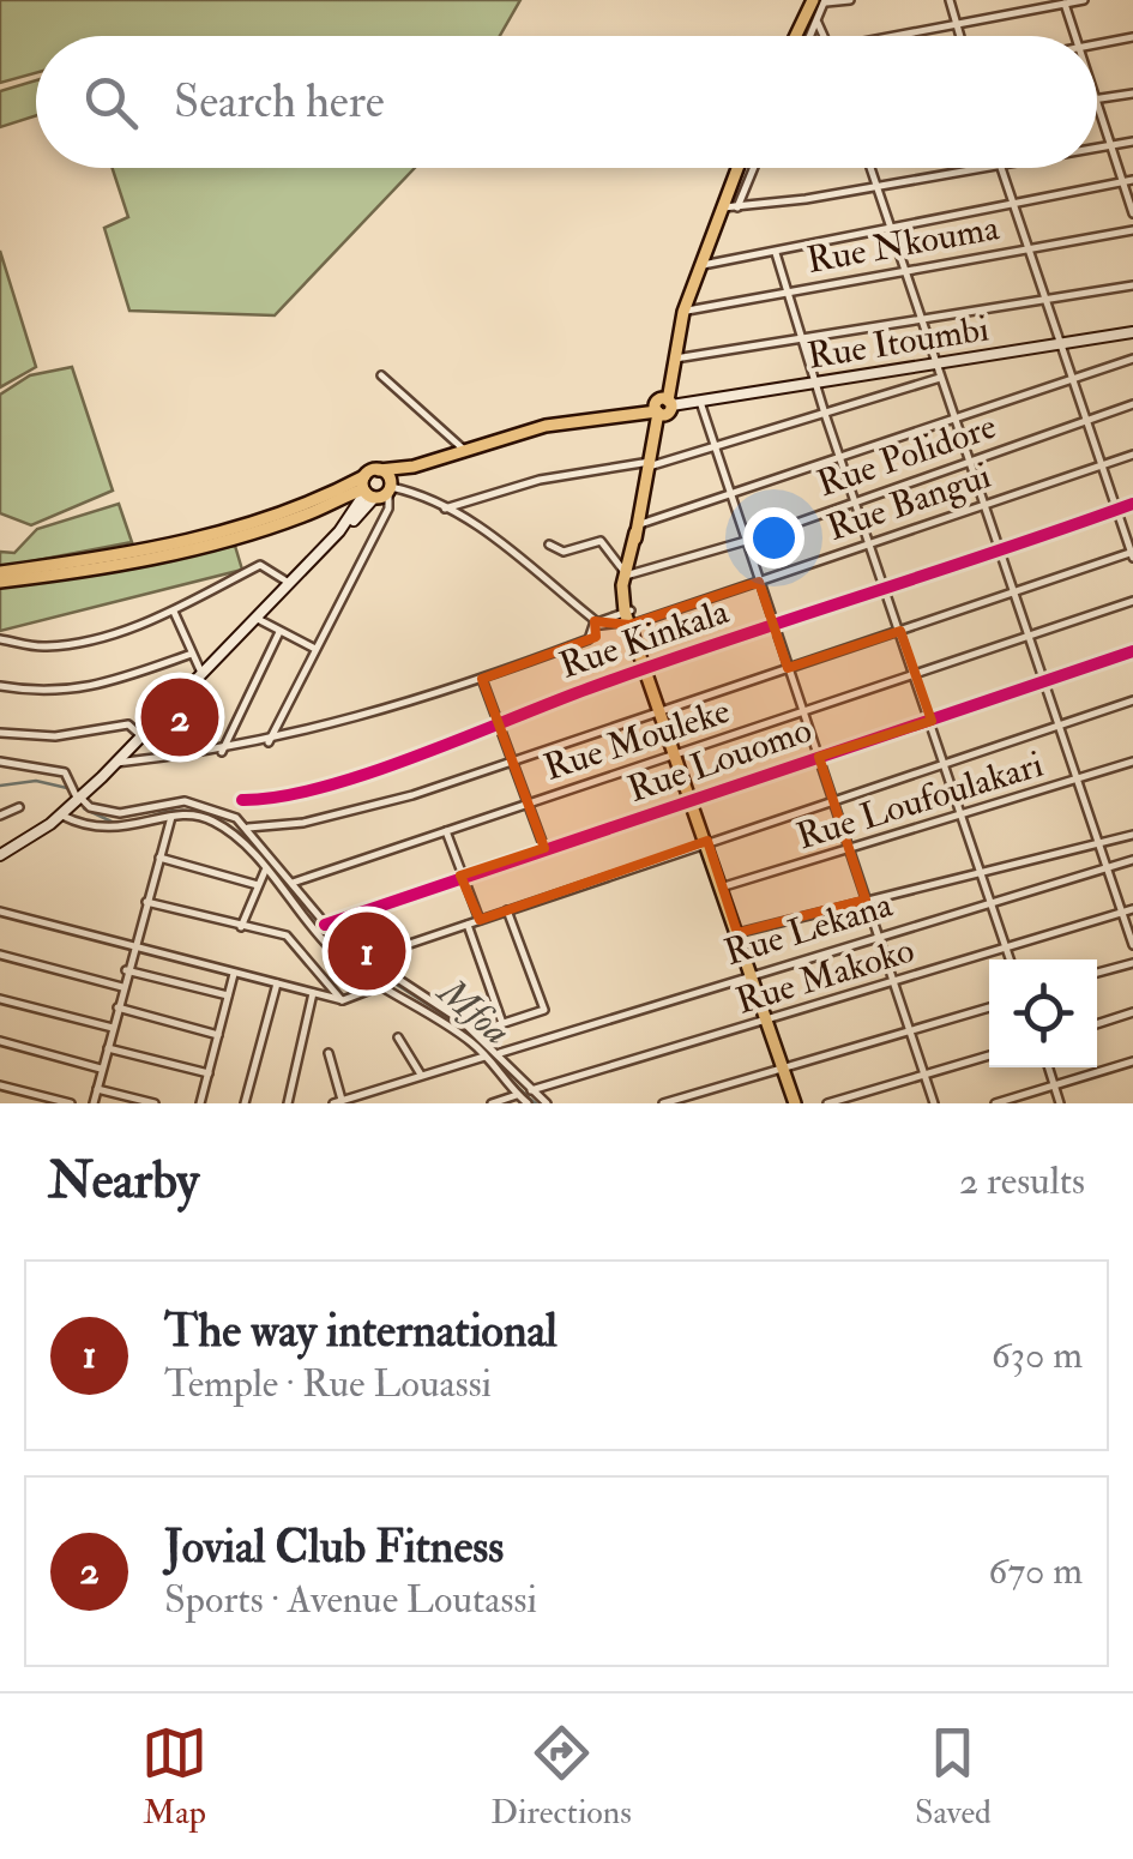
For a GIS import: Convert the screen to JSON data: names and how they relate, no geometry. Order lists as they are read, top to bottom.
{
  "streets": {
    "main road": ["Rue Itoumbi"],
    "street": [
      "Rue Nkouma",
      "Rue Polidore",
      "Rue Bangui",
      "Rue Kinkala",
      "Rue Mouleke",
      "Rue Louomo",
      "Rue Loufoulakari",
      "Rue Lekana",
      "Rue Makoko"
    ]
  },
  "water": ["Mfoa"],
  "page": {
    "search": "Search here",
    "pins": ["2", "1"],
    "heading": ["Nearby", "2 results"],
    "list": [
      {
        "mark": "1",
        "name": "The way international",
        "note": "Temple · Rue Louassi",
        "value": "630 m"
      },
      {
        "mark": "2",
        "name": "Jovial Club Fitness",
        "note": "Sports · Avenue Loutassi",
        "value": "670 m"
      }
    ],
    "nav": ["Map", "Directions", "Saved"]
  }
}
